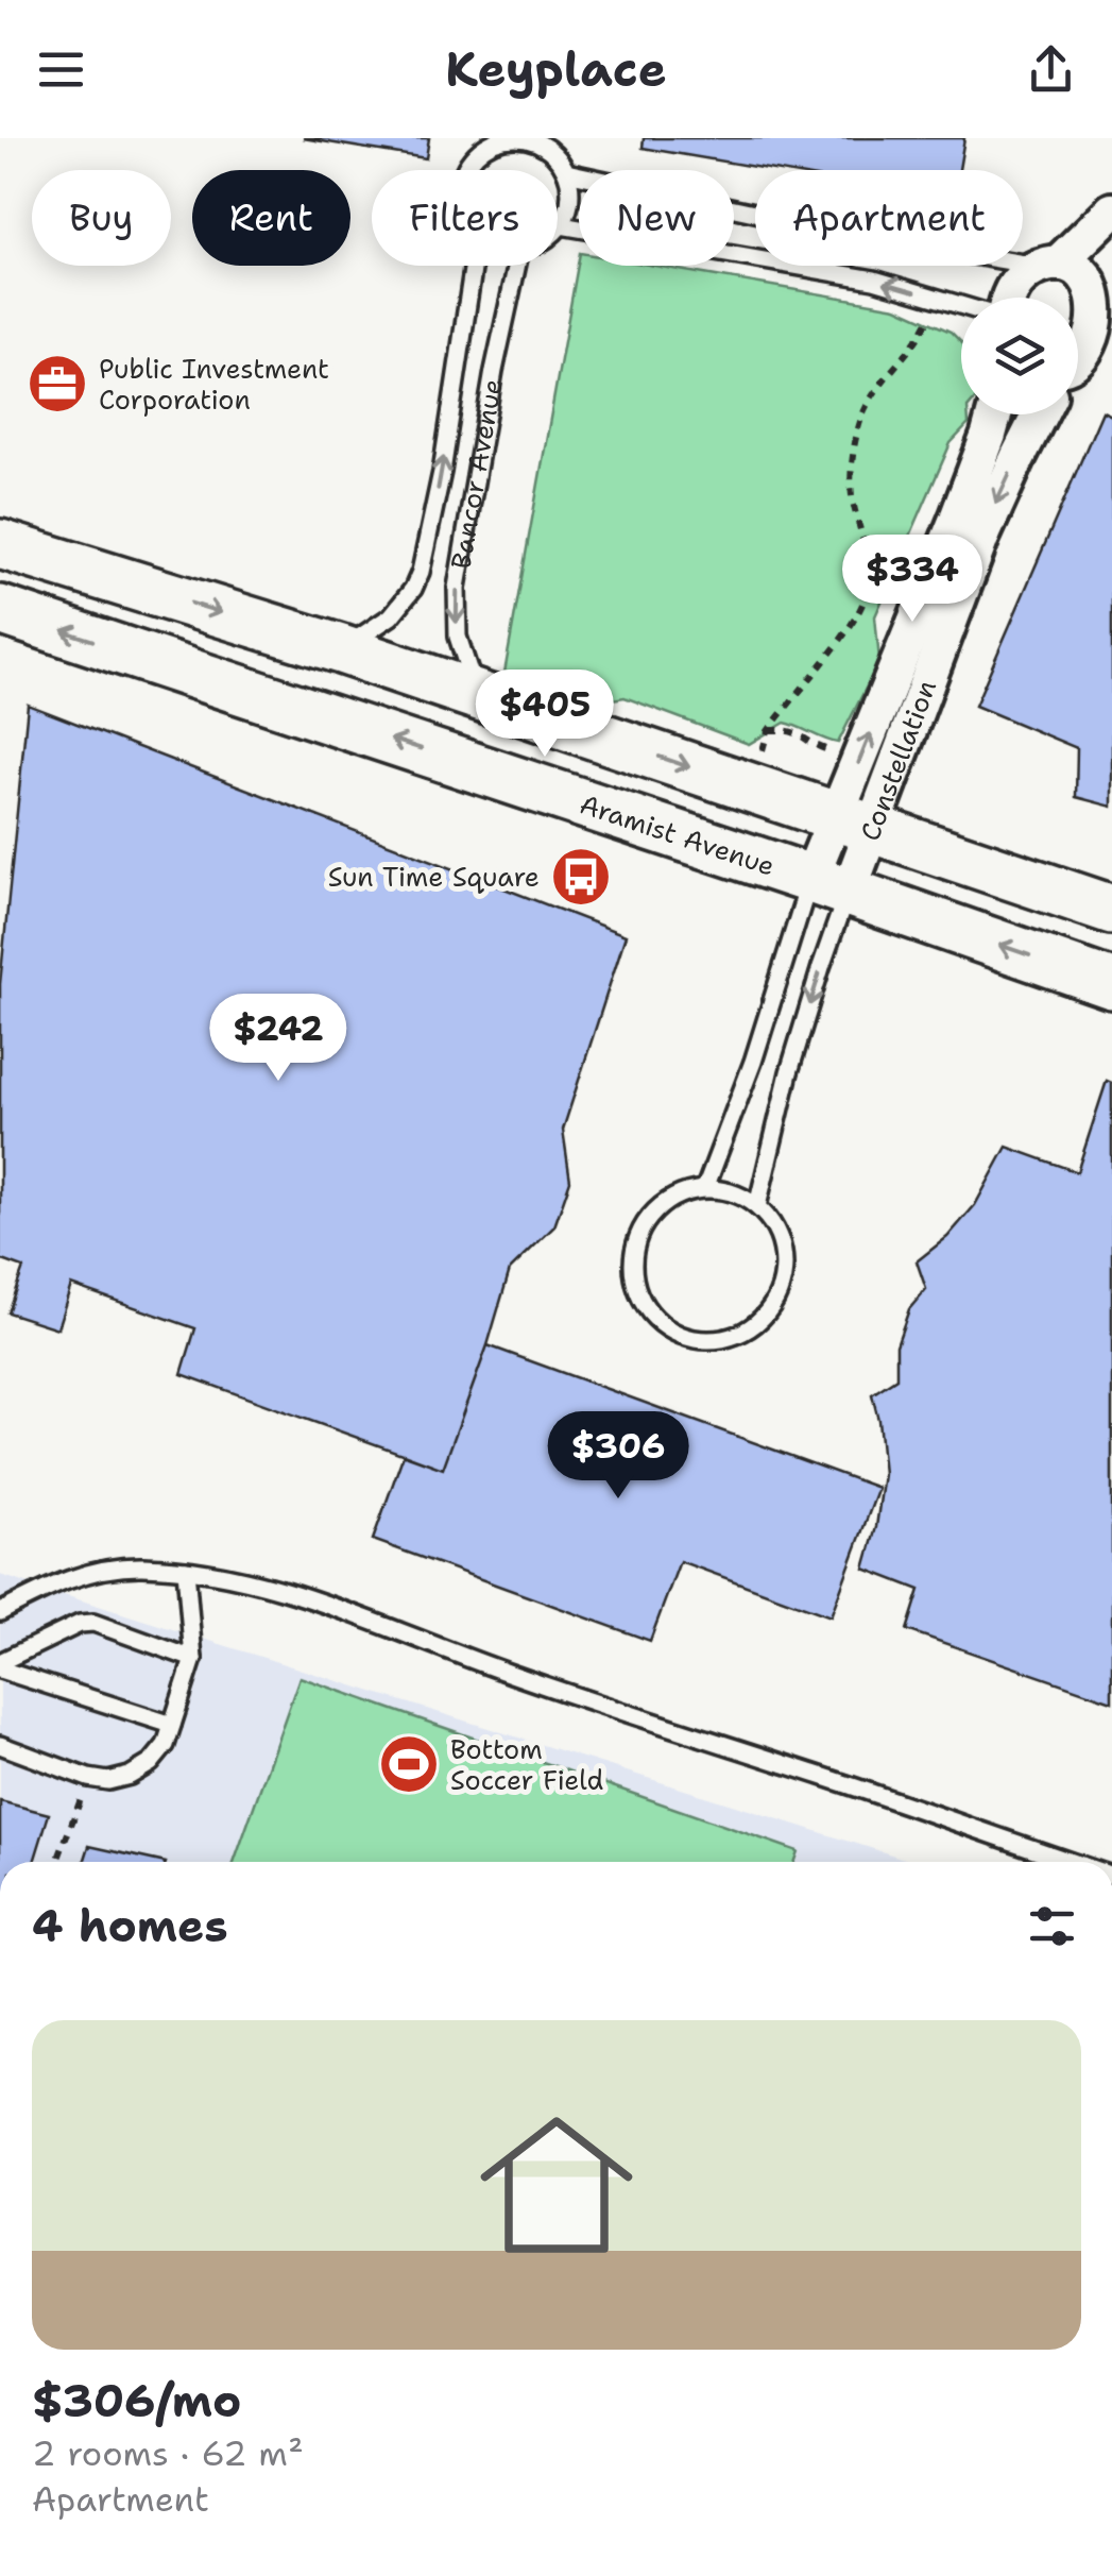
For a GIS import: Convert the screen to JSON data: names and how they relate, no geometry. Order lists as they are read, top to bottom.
{
  "streets": {
    "street": ["Constellation", "Aramist Avenue"],
    "lane": ["Bancor Avenue"]
  },
  "crossings": [
    ["Constellation", "Aramist Avenue"]
  ],
  "places": {
    "office": ["Public Investment Corporation"],
    "bus stop": ["Sun Time Square"],
    "sports": ["Bottom Soccer Field"]
  },
  "page": {
    "header": "Keyplace",
    "chip": [
      "Buy",
      "Rent",
      "Filters",
      "New",
      "Apartment"
    ],
    "price": [
      "$334",
      "$405",
      "$242",
      "$306"
    ],
    "heading": "4 homes",
    "list": [
      {
        "name": "$306/mo",
        "note": "2 rooms · 62 m² · Apartment"
      }
    ]
  }
}
